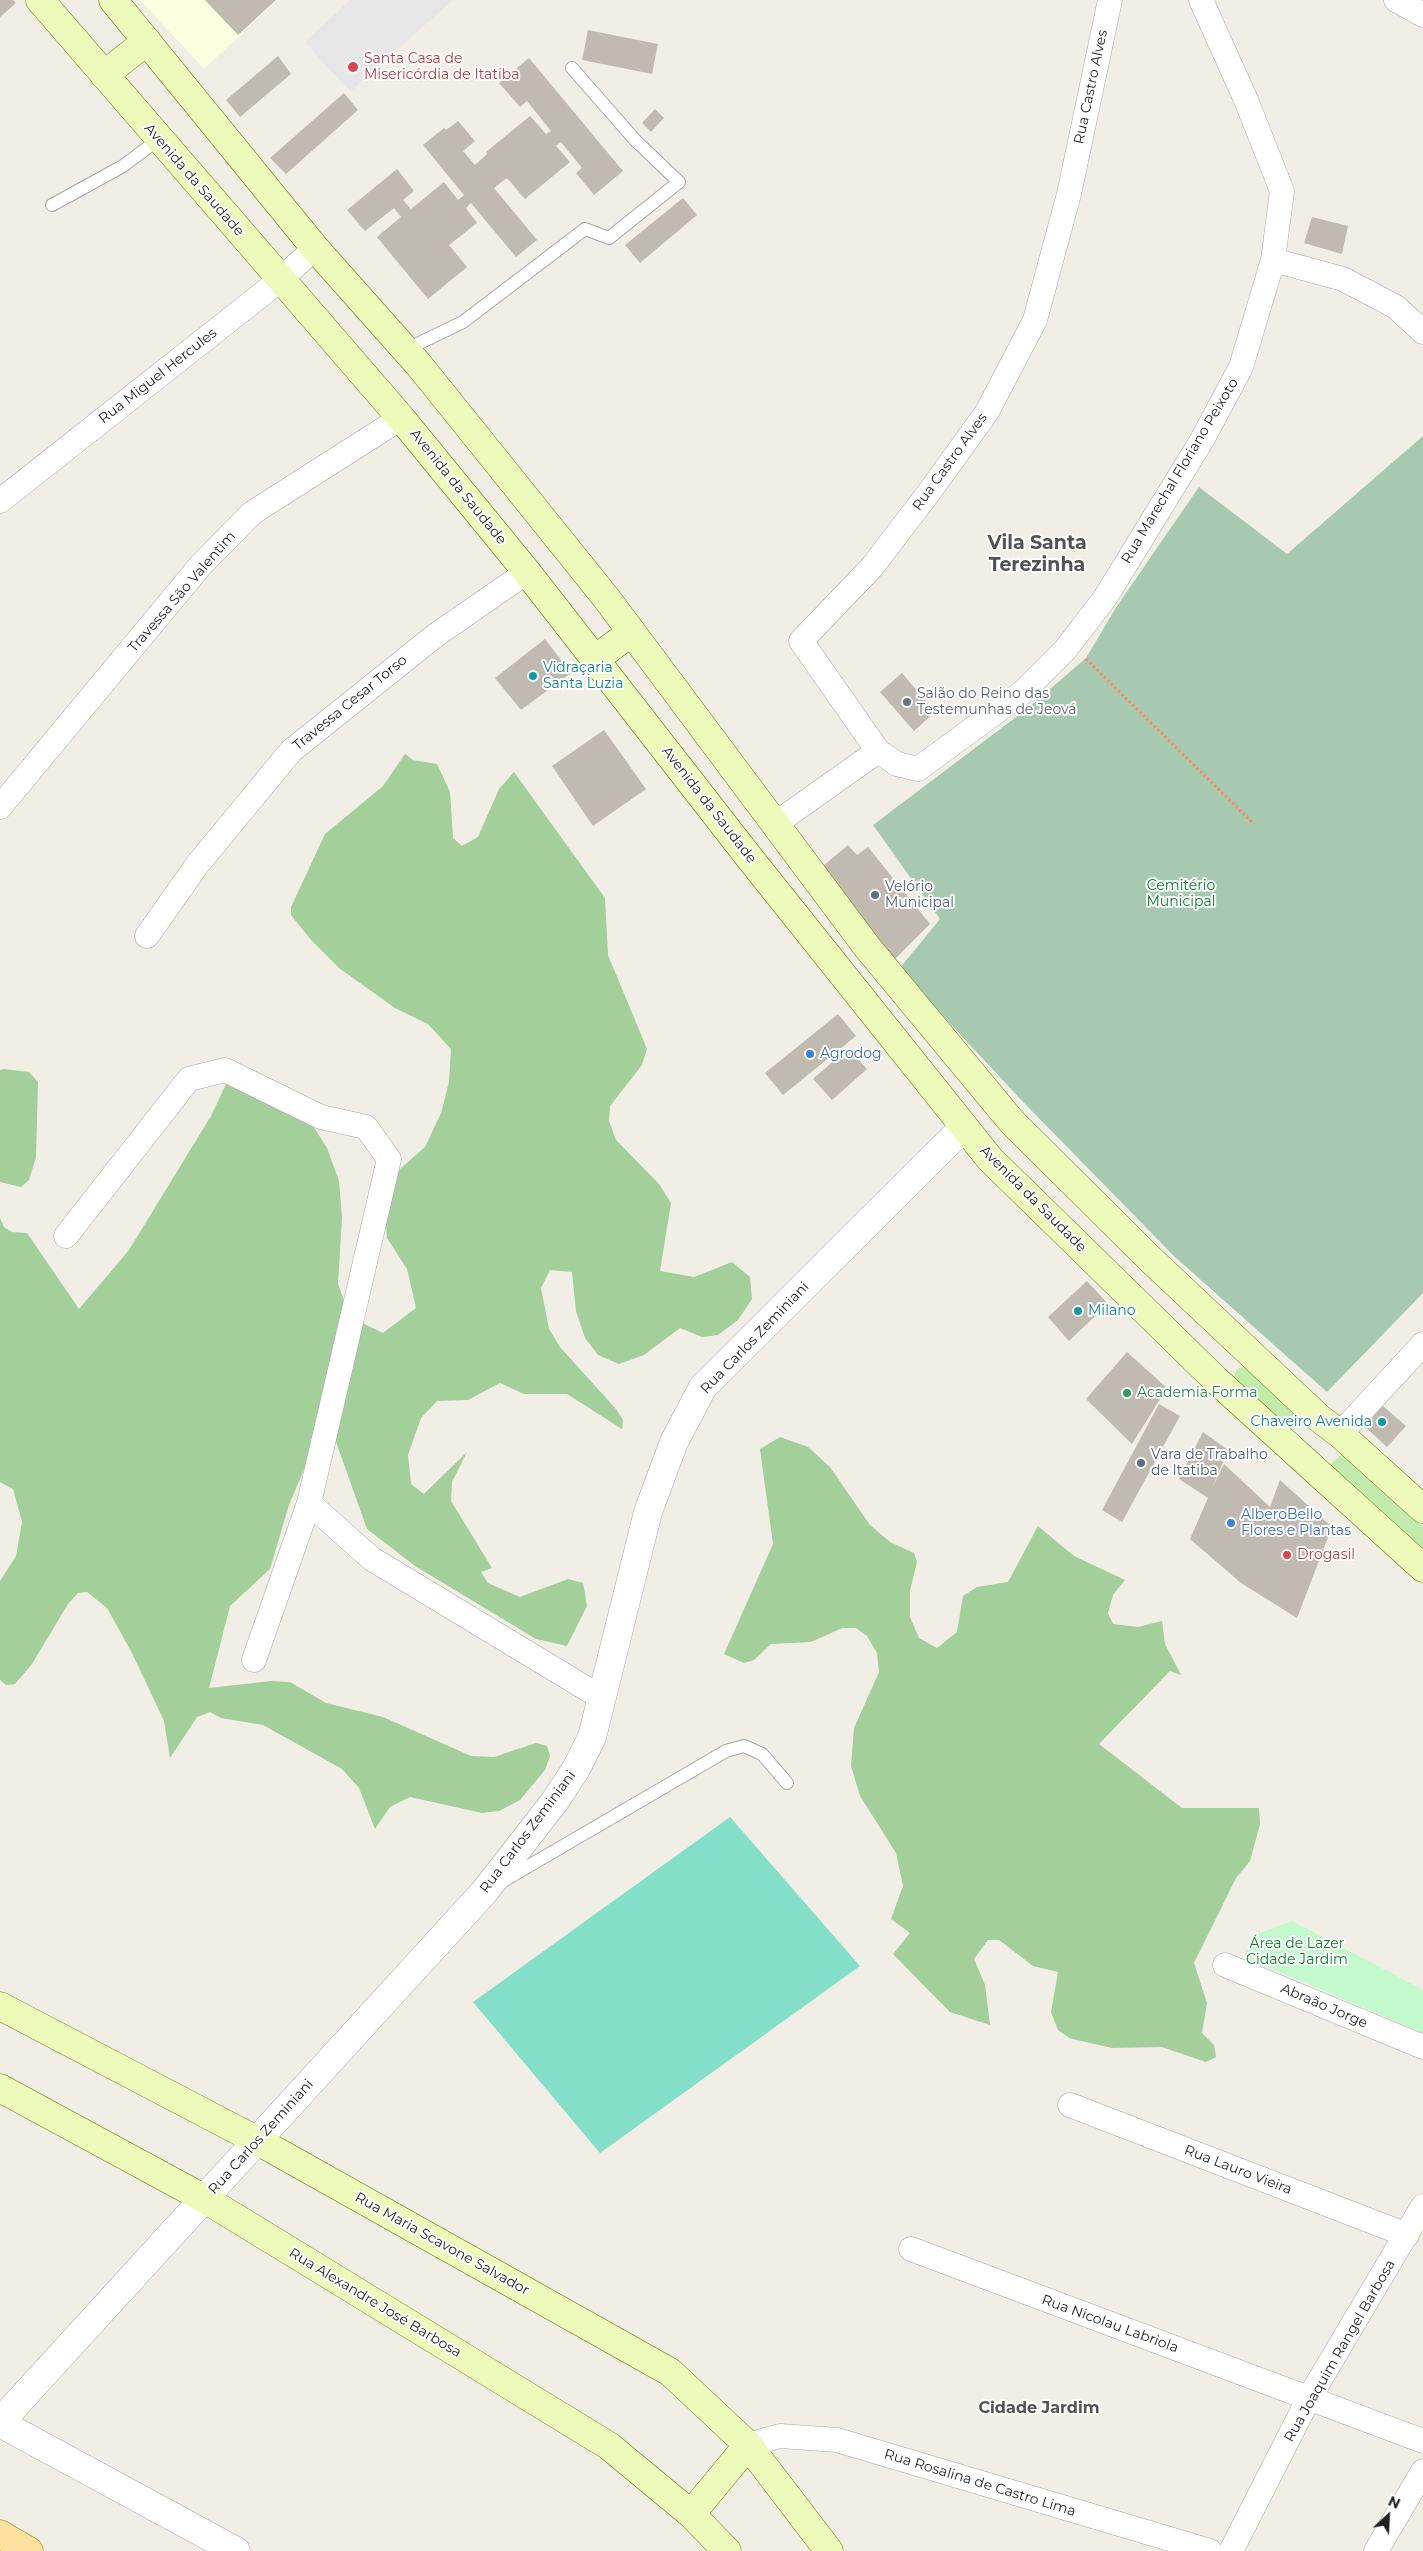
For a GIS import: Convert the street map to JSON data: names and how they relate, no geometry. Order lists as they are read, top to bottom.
{
  "streets": {
    "main road": ["Avenida da Saudade", "Rua Maria Scavone Salvador", "Rua Alexandre José Barbosa"],
    "street": [
      "Rua Castro Alves",
      "Rua Miguel Hercules",
      "Rua Marechal Floriano Peixoto",
      "Travessa São Valentim",
      "Travessa Cesar Torso",
      "Rua Carlos Zeminiani",
      "Abraão Jorge",
      "Rua Lauro Vieira",
      "Rua Nicolau Labriola",
      "Rua Joaquim Rangel Barbosa",
      "Rua Rosalina de Castro Lima"
    ]
  },
  "crossings": [
    ["Rua Castro Alves", "Rua Marechal Floriano Peixoto"],
    ["Avenida da Saudade", "Rua Miguel Hercules"],
    ["Avenida da Saudade", "Travessa São Valentim"],
    ["Avenida da Saudade", "Travessa Cesar Torso"],
    ["Avenida da Saudade", "Rua Carlos Zeminiani"],
    ["Rua Carlos Zeminiani", "Rua Maria Scavone Salvador"],
    ["Rua Carlos Zeminiani", "Rua Alexandre José Barbosa"],
    ["Rua Lauro Vieira", "Rua Joaquim Rangel Barbosa"],
    ["Rua Maria Scavone Salvador", "Rua Rosalina de Castro Lima"],
    ["Rua Nicolau Labriola", "Rua Joaquim Rangel Barbosa"]
  ],
  "districts": ["Vila Santa Terezinha", "Cidade Jardim"],
  "parks": ["Cemitério Municipal", "Área de Lazer Cidade Jardim"],
  "places": [
    "Santa Casa de Misericórdia de Itatiba",
    "Vidraçaria Santa Luzia",
    "Salão do Reino das Testemunhas de Jeová",
    "Velório Municipal",
    "Agrodog",
    "Milano",
    "Academia Forma",
    "Chaveiro Avenida",
    "Vara de Trabalho de Itatiba",
    "AlberoBello Flores e Plantas",
    "Drogasil"
  ],
  "north": "top right"
}
